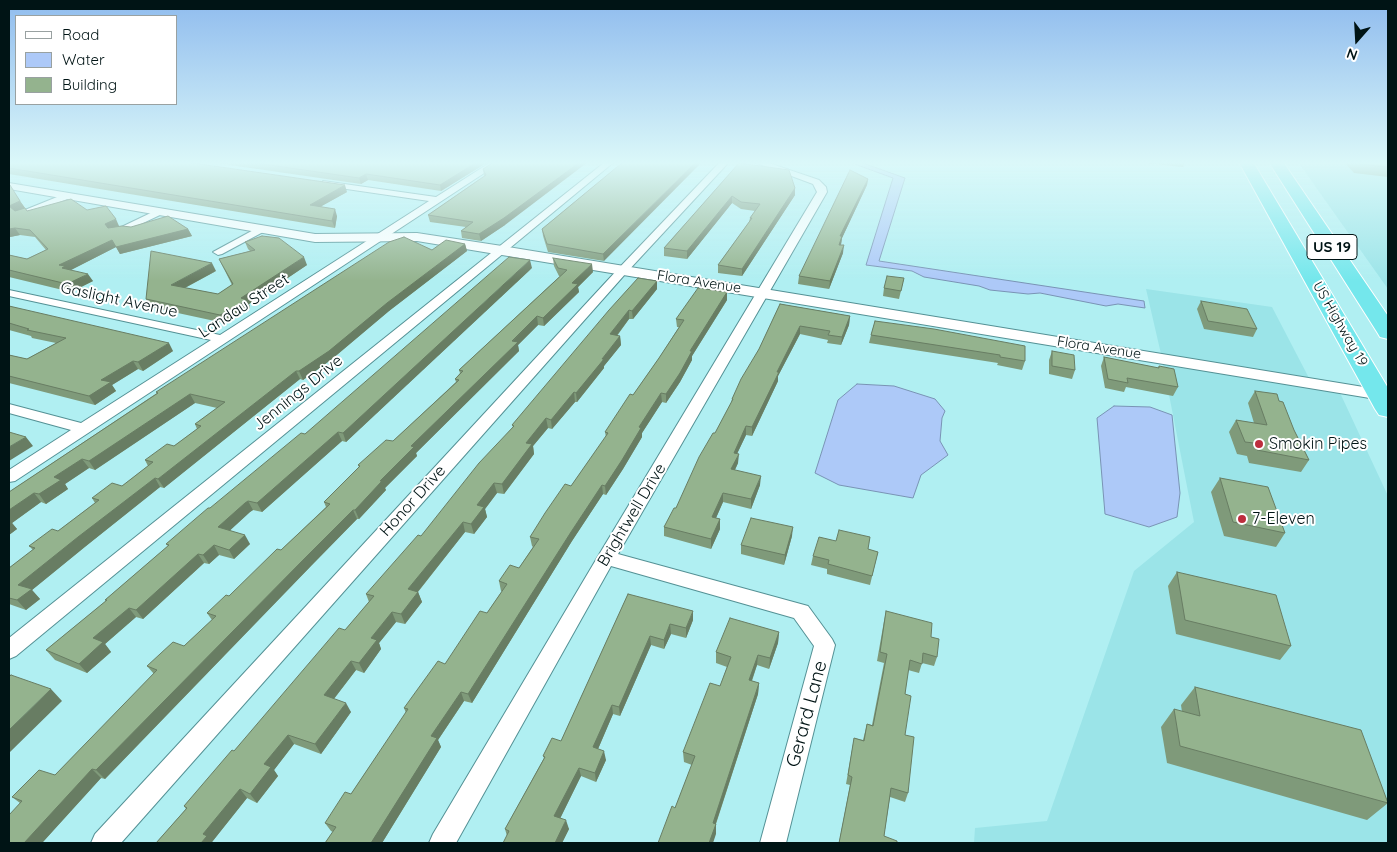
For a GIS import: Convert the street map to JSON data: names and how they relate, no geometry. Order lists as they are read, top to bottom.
{
  "streets": {
    "highway": ["US 19", "US Highway 19"],
    "street": [
      "Flora Avenue",
      "Gaslight Avenue",
      "Landau Street",
      "Jennings Drive",
      "Honor Drive",
      "Brightwell Drive",
      "Gerard Lane"
    ]
  },
  "crossings": [
    ["Flora Avenue", "Landau Street"],
    ["Flora Avenue", "US Highway 19"],
    ["Flora Avenue", "Jennings Drive"],
    ["Flora Avenue", "Honor Drive"],
    ["Flora Avenue", "Brightwell Drive"],
    ["Gaslight Avenue", "Landau Street"],
    ["Brightwell Drive", "Gerard Lane"]
  ],
  "places": ["Smokin Pipes", "7-Eleven"],
  "legend": ["Road", "Water", "Building"],
  "north": "bottom"
}
